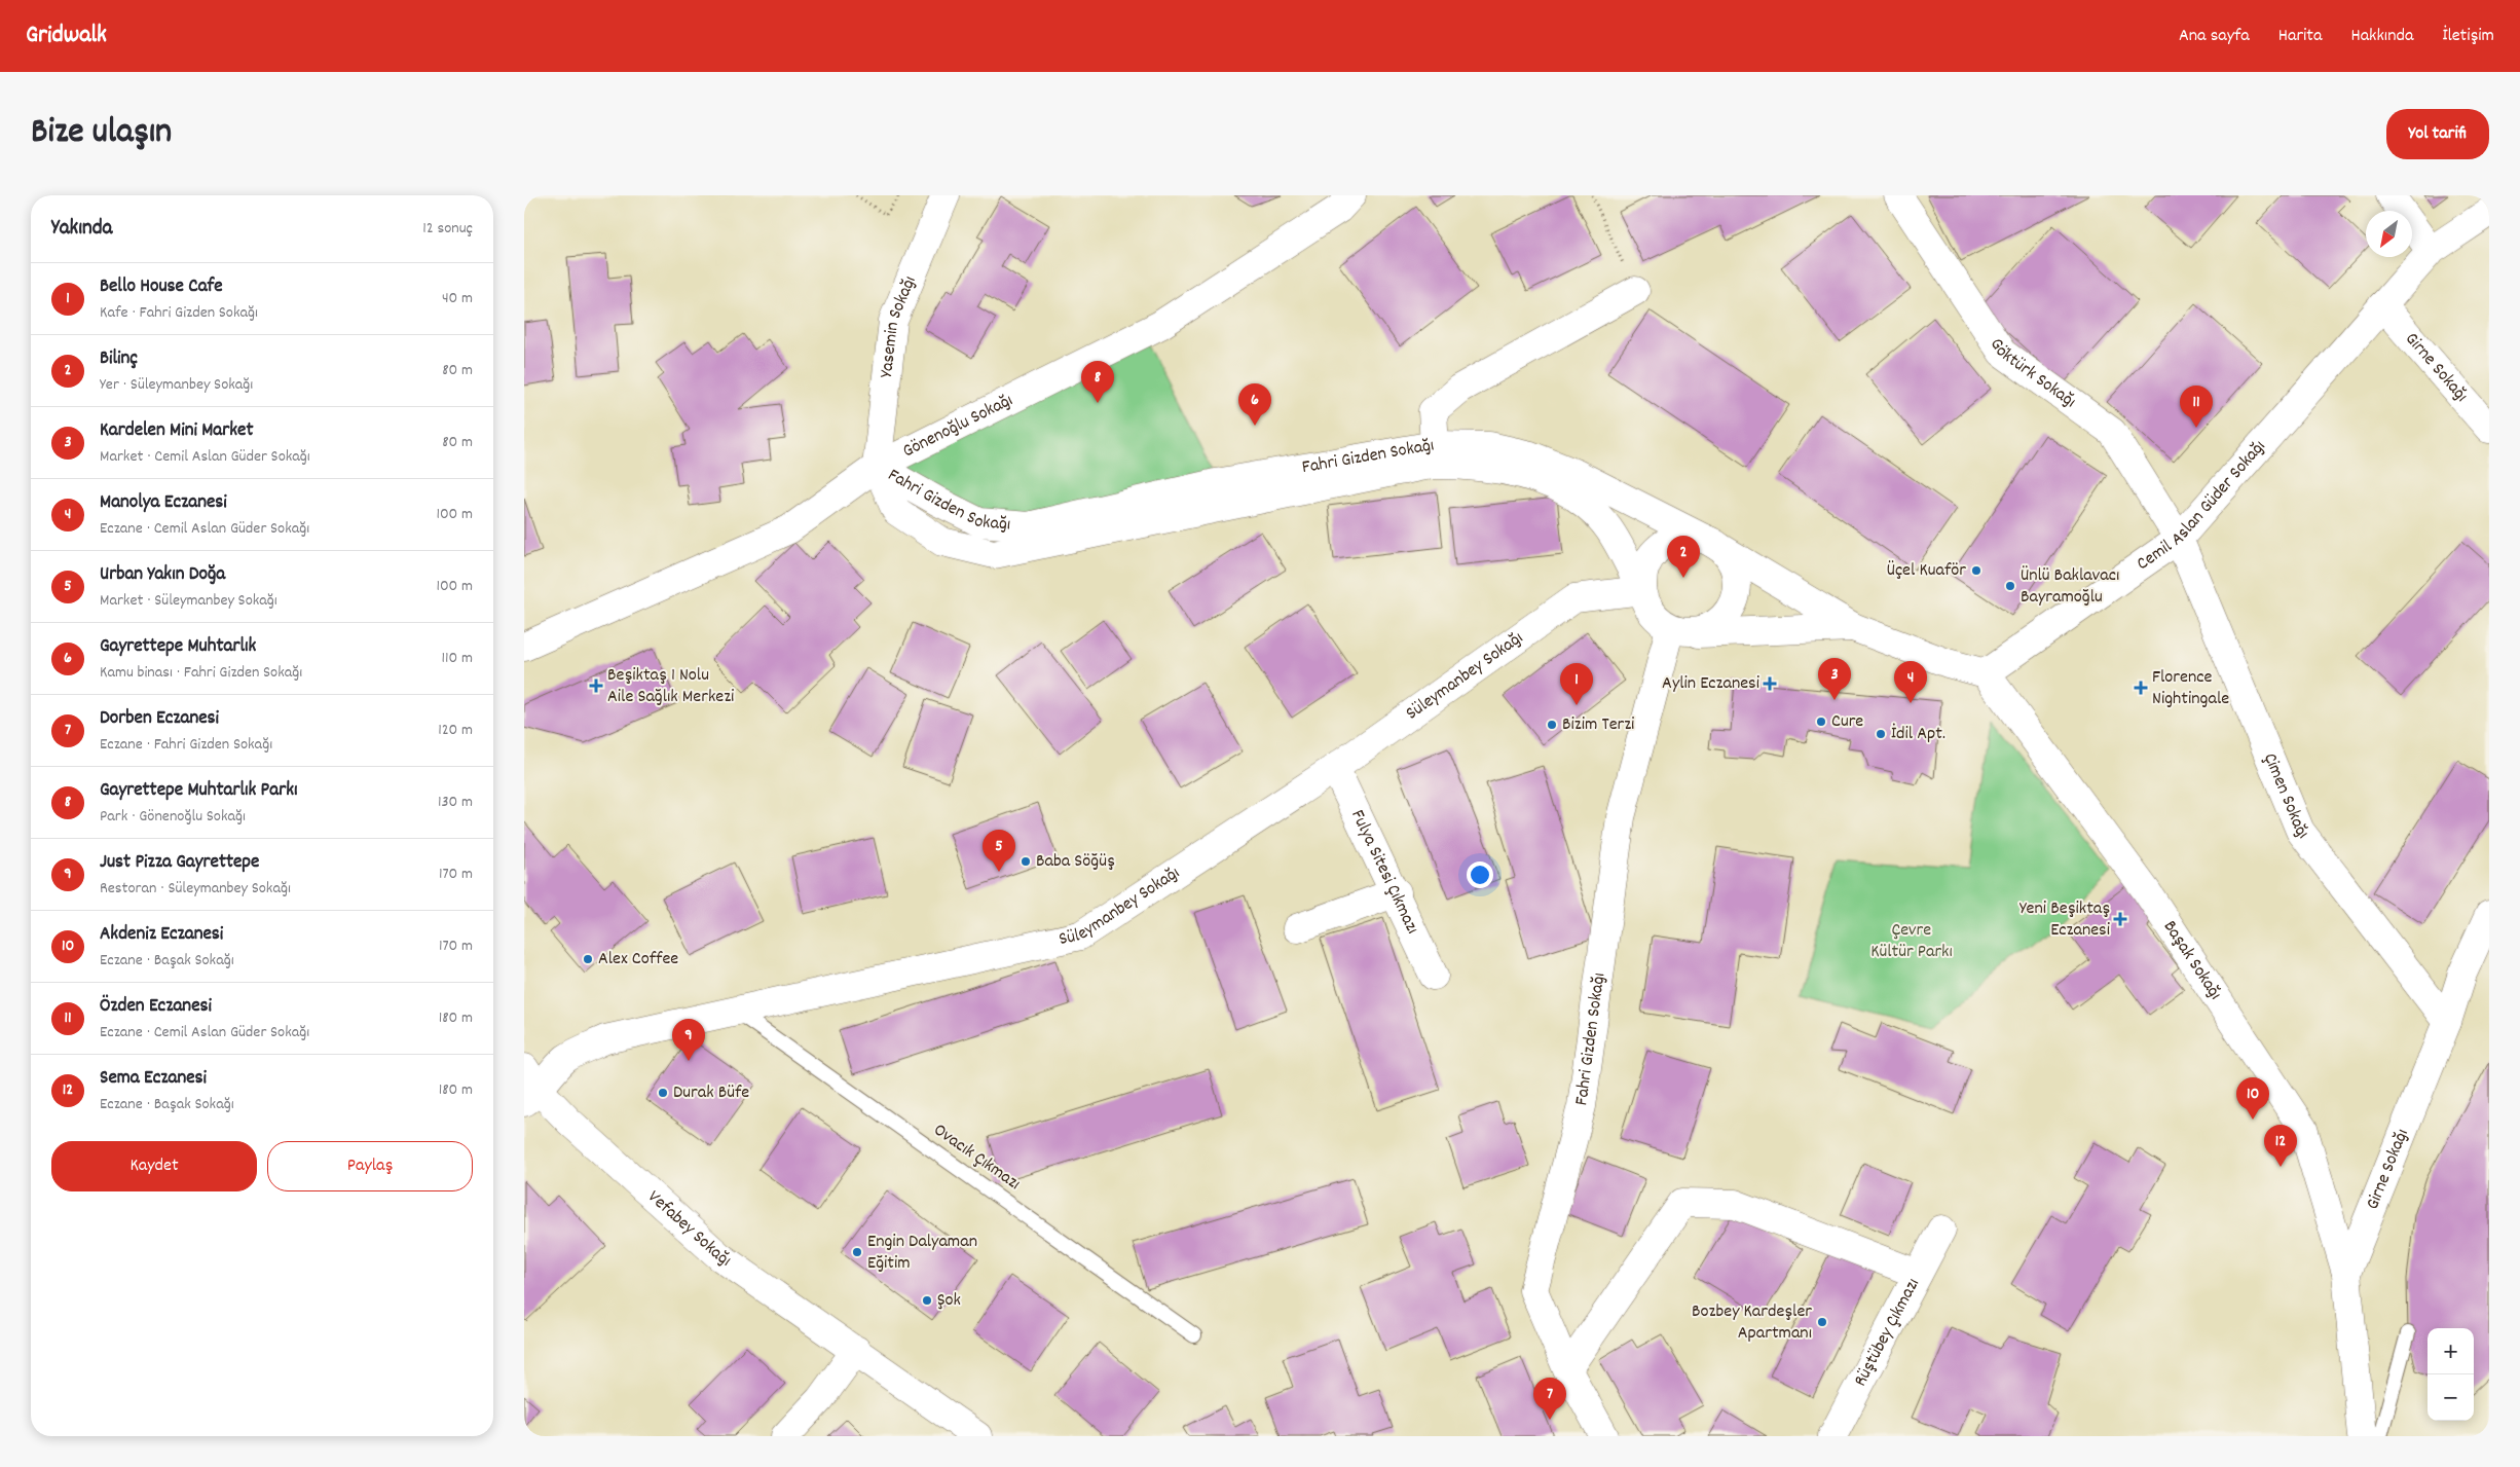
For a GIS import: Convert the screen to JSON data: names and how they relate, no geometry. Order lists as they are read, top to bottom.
{
  "streets": {
    "street": [
      "Yasemin Sokağı",
      "Girne Sokağı",
      "Göktürk Sokağı",
      "Gönenoğlu Sokağı",
      "Fahri Gizden Sokağı",
      "Cemil Aslan Güder Sokağı",
      "Süleymanbey Sokağı",
      "Çimen Sokağı",
      "Fulya Sitesi Çıkmazı",
      "Başak Sokağı",
      "Vefabey Sokağı",
      "Rüştübey Çıkmazı"
    ],
    "lane": ["Ovacık Çıkmazı"]
  },
  "crossings": [
    ["Yasemin Sokağı", "Gönenoğlu Sokağı"],
    ["Yasemin Sokağı", "Fahri Gizden Sokağı"],
    ["Girne Sokağı", "Cemil Aslan Güder Sokağı"],
    ["Girne Sokağı", "Çimen Sokağı"],
    ["Girne Sokağı", "Başak Sokağı"],
    ["Göktürk Sokağı", "Cemil Aslan Güder Sokağı"],
    ["Göktürk Sokağı", "Çimen Sokağı"],
    ["Gönenoğlu Sokağı", "Fahri Gizden Sokağı"],
    ["Fahri Gizden Sokağı", "Süleymanbey Sokağı"],
    ["Cemil Aslan Güder Sokağı", "Çimen Sokağı"],
    ["Cemil Aslan Güder Sokağı", "Başak Sokağı"],
    ["Süleymanbey Sokağı", "Fulya Sitesi Çıkmazı"],
    ["Süleymanbey Sokağı", "Ovacık Çıkmazı"],
    ["Süleymanbey Sokağı", "Vefabey Sokağı"]
  ],
  "parks": ["Çevre Kültür Parkı"],
  "places": {
    "other": [
      "Üçel Kuaför",
      "Ünlü Baklavacı Bayramoğlu",
      "Cure",
      "Bizim Terzi",
      "İdil Apt.",
      "Baba Söğüş",
      "Alex Coffee",
      "Durak Büfe",
      "Engin Dalyaman Eğitim",
      "Şok",
      "Bozbey Kardeşler Apartmanı"
    ],
    "health": [
      "Aylin Eczanesi",
      "Beşiktaş 1 Nolu Aile Sağlık Merkezi",
      "Florence Nightingale",
      "Yeni Beşiktaş Eczanesi"
    ]
  },
  "north": "bottom left",
  "page": {
    "header": "Gridwalk",
    "nav": [
      "Ana sayfa",
      "Harita",
      "Hakkında",
      "İletişim"
    ],
    "title": "Bize ulaşın",
    "buttons": [
      "Yol tarifi",
      ["Kaydet", "Paylaş"]
    ],
    "heading": ["Yakında", "12 sonuç"],
    "list": [
      {
        "mark": "1",
        "name": "Bello House Cafe",
        "note": "Kafe · Fahri Gizden Sokağı",
        "value": "40 m"
      },
      {
        "mark": "2",
        "name": "Bilinç",
        "note": "Yer · Süleymanbey Sokağı",
        "value": "80 m"
      },
      {
        "mark": "3",
        "name": "Kardelen Mini Market",
        "note": "Market · Cemil Aslan Güder Sokağı",
        "value": "80 m"
      },
      {
        "mark": "4",
        "name": "Manolya Eczanesi",
        "note": "Eczane · Cemil Aslan Güder Sokağı",
        "value": "100 m"
      },
      {
        "mark": "5",
        "name": "Urban Yakın Doğa",
        "note": "Market · Süleymanbey Sokağı",
        "value": "100 m"
      },
      {
        "mark": "6",
        "name": "Gayrettepe Muhtarlık",
        "note": "Kamu binası · Fahri Gizden Sokağı",
        "value": "110 m"
      },
      {
        "mark": "7",
        "name": "Dorben Eczanesi",
        "note": "Eczane · Fahri Gizden Sokağı",
        "value": "120 m"
      },
      {
        "mark": "8",
        "name": "Gayrettepe Muhtarlık Parkı",
        "note": "Park · Gönenoğlu Sokağı",
        "value": "130 m"
      },
      {
        "mark": "9",
        "name": "Just Pizza Gayrettepe",
        "note": "Restoran · Süleymanbey Sokağı",
        "value": "170 m"
      },
      {
        "mark": "10",
        "name": "Akdeniz Eczanesi",
        "note": "Eczane · Başak Sokağı",
        "value": "170 m"
      },
      {
        "mark": "11",
        "name": "Özden Eczanesi",
        "note": "Eczane · Cemil Aslan Güder Sokağı",
        "value": "180 m"
      },
      {
        "mark": "12",
        "name": "Sema Eczanesi",
        "note": "Eczane · Başak Sokağı",
        "value": "180 m"
      }
    ],
    "pins": [
      "8",
      "6",
      "11",
      "2",
      "3",
      "4",
      "1",
      "5",
      "9",
      "10",
      "12",
      "7"
    ],
    "map_buttons": ["+", "−"]
  }
}
